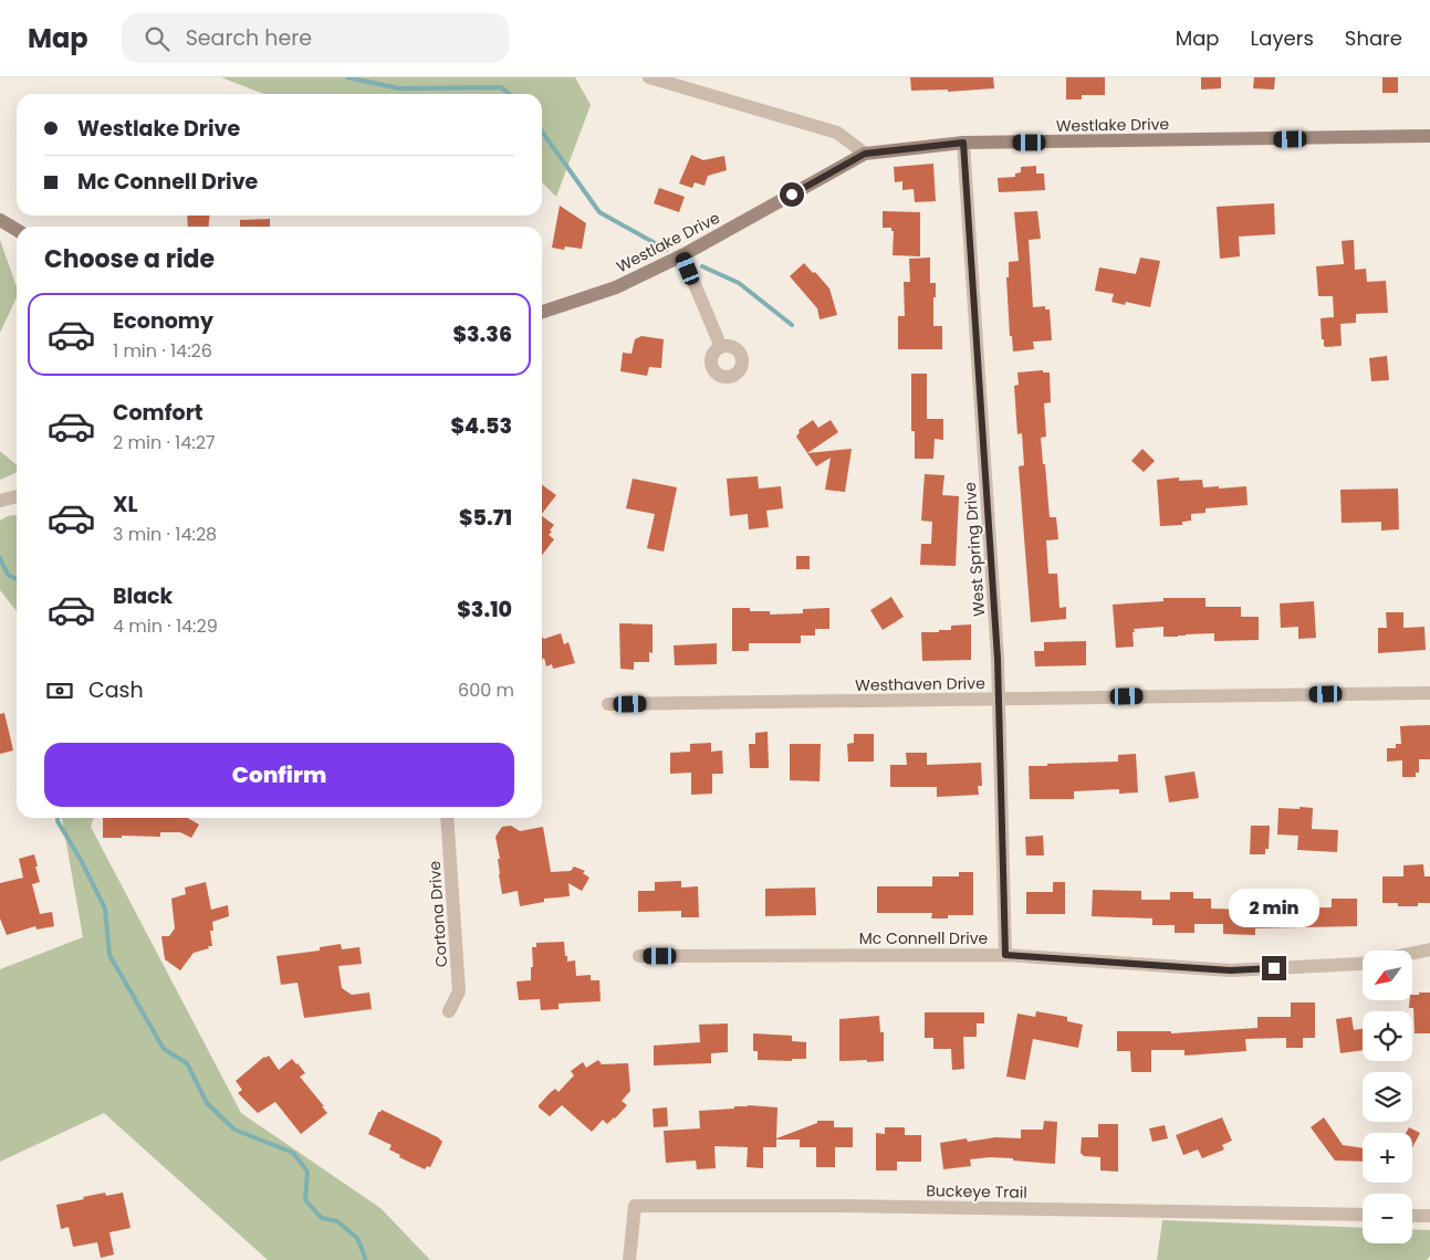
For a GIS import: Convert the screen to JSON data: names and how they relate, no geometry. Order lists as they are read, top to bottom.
{
  "streets": {
    "street": [
      "Westlake Drive",
      "West Spring Drive",
      "Westhaven Drive",
      "Cortona Drive",
      "Mc Connell Drive",
      "Buckeye Trail"
    ]
  },
  "crossings": [
    ["Westlake Drive", "West Spring Drive"],
    ["West Spring Drive", "Westhaven Drive"],
    ["West Spring Drive", "Mc Connell Drive"]
  ],
  "north": "bottom left",
  "page": {
    "header": "Map",
    "search": "Search here",
    "nav": ["Map", "Layers", "Share"],
    "banner": ["Westlake Drive", "Mc Connell Drive"],
    "heading": "Choose a ride",
    "list": [
      {
        "name": "Economy",
        "note": "1 min · 14:26",
        "value": "$3.36"
      },
      {
        "name": "Comfort",
        "note": "2 min · 14:27",
        "value": "$4.53"
      },
      {
        "name": "XL",
        "note": "3 min · 14:28",
        "value": "$5.71"
      },
      {
        "name": "Black",
        "note": "4 min · 14:29",
        "value": "$3.10"
      }
    ],
    "pay": ["Cash", "600 m"],
    "buttons": "Confirm",
    "bubble": "2 min",
    "map_buttons": ["+", "−"]
  }
}
